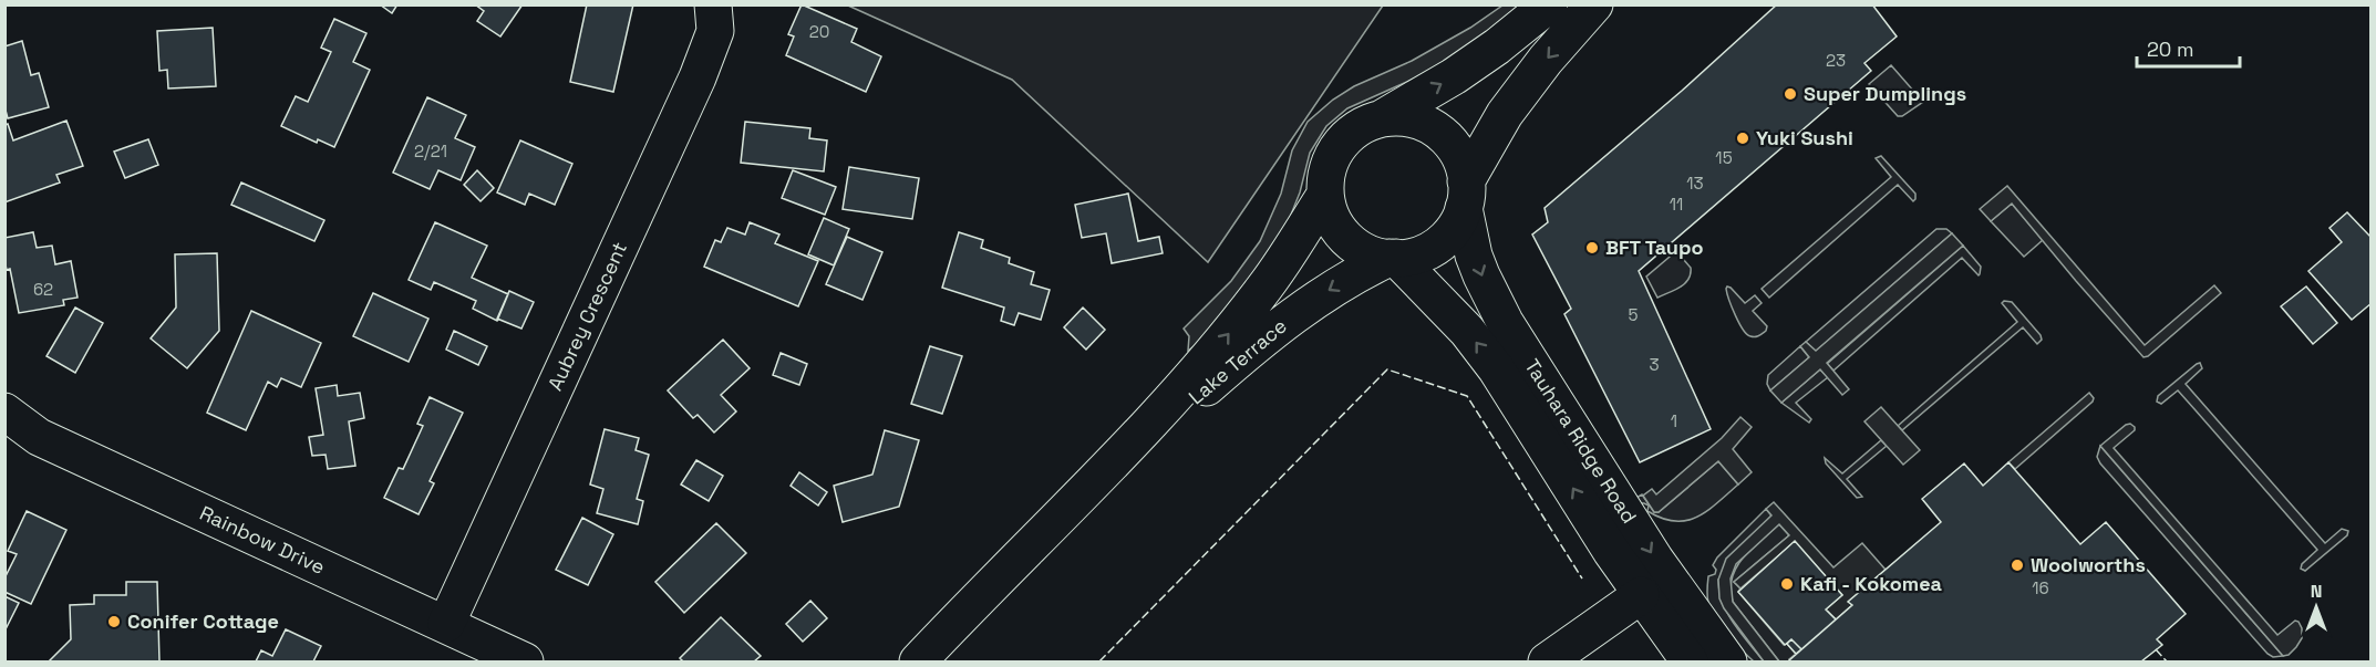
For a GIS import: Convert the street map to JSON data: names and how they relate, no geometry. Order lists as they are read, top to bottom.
{
  "streets": {
    "street": [
      "Aubrey Crescent",
      "Lake Terrace",
      "Tauhara Ridge Road",
      "Rainbow Drive"
    ]
  },
  "crossings": [
    ["Aubrey Crescent", "Rainbow Drive"],
    ["Lake Terrace", "Tauhara Ridge Road"]
  ],
  "places": [
    "Super Dumplings",
    "Yuki Sushi",
    "BFT Taupo",
    "Woolworths",
    "Kafi - Kokomea",
    "Conifer Cottage"
  ],
  "house_numbers": [
    "20",
    "23",
    "2/21",
    "15",
    "13",
    "11",
    "62",
    "5",
    "3",
    "1",
    "16"
  ],
  "scale_bar": "20 m",
  "north": "top"
}
